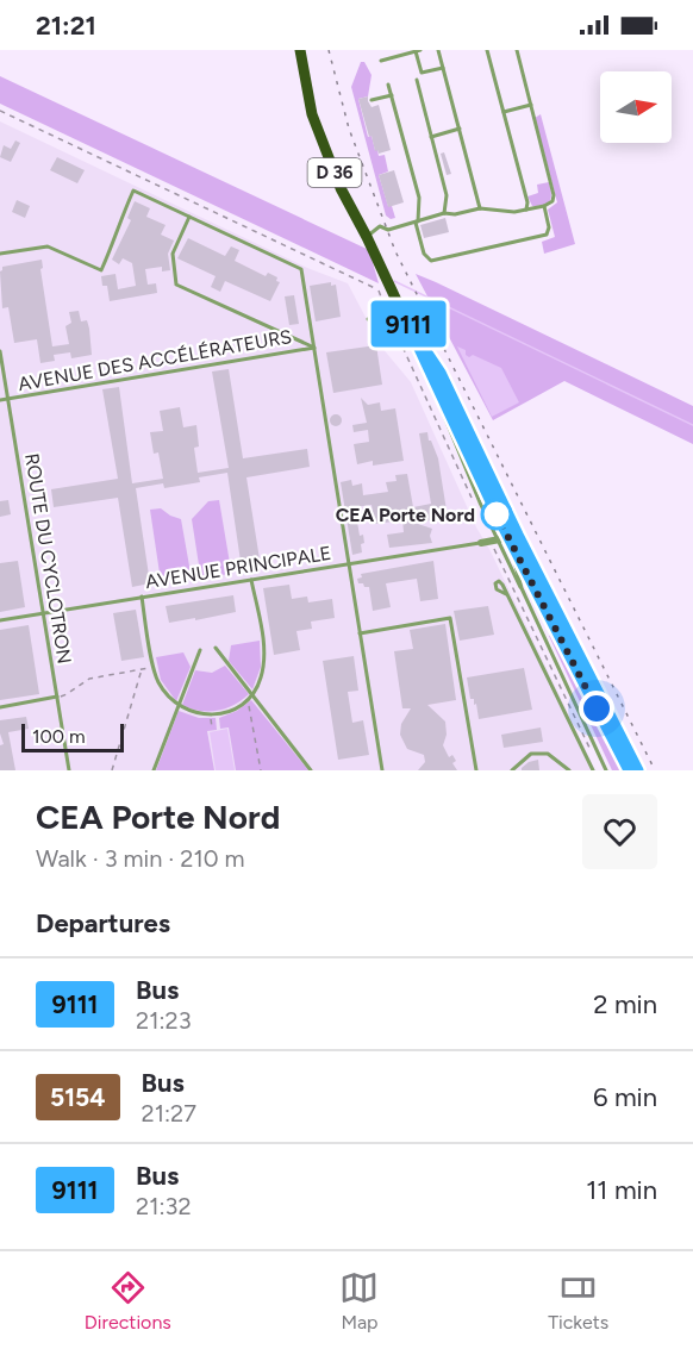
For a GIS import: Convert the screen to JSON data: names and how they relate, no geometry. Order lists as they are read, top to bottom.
{
  "streets": {
    "main road": ["D 36"],
    "lane": ["AVENUE DES ACCÉLÉRATEURS", "ROUTE DU CYCLOTRON", "AVENUE PRINCIPALE"]
  },
  "crossings": [
    ["AVENUE DES ACCÉLÉRATEURS", "ROUTE DU CYCLOTRON"],
    ["ROUTE DU CYCLOTRON", "AVENUE PRINCIPALE"]
  ],
  "places": ["CEA Porte Nord"],
  "lines": ["bus line 9111"],
  "scale_bar": "100 m",
  "north": "right",
  "page": {
    "status": "21:21",
    "on_map": "9111",
    "scale": "100 m",
    "heading": [
      ["CEA Porte Nord", "Walk · 3 min · 210 m"],
      "Departures"
    ],
    "list": [
      {
        "mark": "9111",
        "name": "Bus",
        "note": "21:23",
        "value": "2 min"
      },
      {
        "mark": "5154",
        "name": "Bus",
        "note": "21:27",
        "value": "6 min"
      },
      {
        "mark": "9111",
        "name": "Bus",
        "note": "21:32",
        "value": "11 min"
      }
    ],
    "tabs": ["Directions", "Map", "Tickets"]
  }
}
